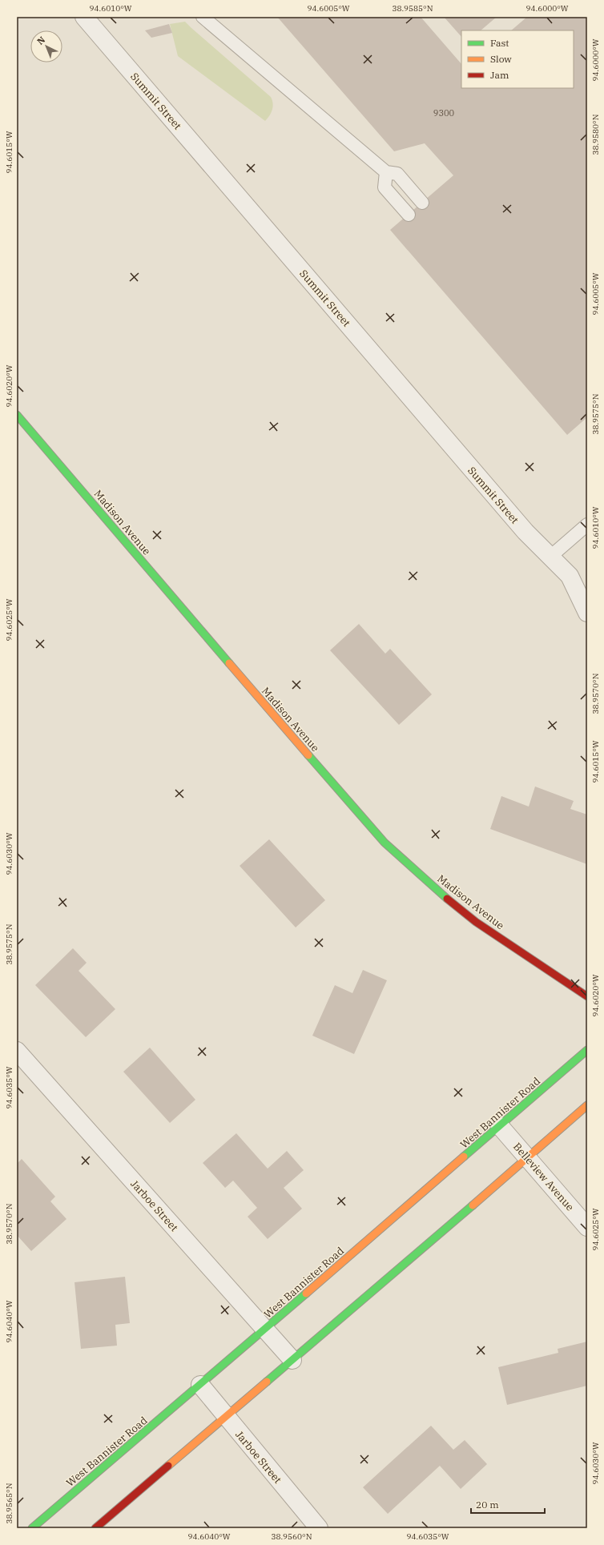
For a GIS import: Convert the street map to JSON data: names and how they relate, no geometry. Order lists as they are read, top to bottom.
{
  "streets": {
    "main road": ["Madison Avenue", "West Bannister Road"],
    "street": ["Summit Street", "Belleview Avenue", "Jarboe Street"]
  },
  "crossings": [
    ["West Bannister Road", "Belleview Avenue"],
    ["West Bannister Road", "Jarboe Street"]
  ],
  "house_numbers": ["9300"],
  "legend": ["Fast", "Slow", "Jam"],
  "scale_bar": "20 m",
  "north": "top left",
  "coordinates": [
    "94.6010°W",
    "94.6005°W",
    "38.9585°N",
    "94.6000°W",
    "38.9580°N",
    "94.6015°W",
    "94.6020°W",
    "38.9575°N",
    "94.6025°W",
    "38.9570°N",
    "94.6030°W",
    "94.6035°W",
    "94.6040°W",
    "38.9565°N",
    "38.9560°N"
  ]
}
